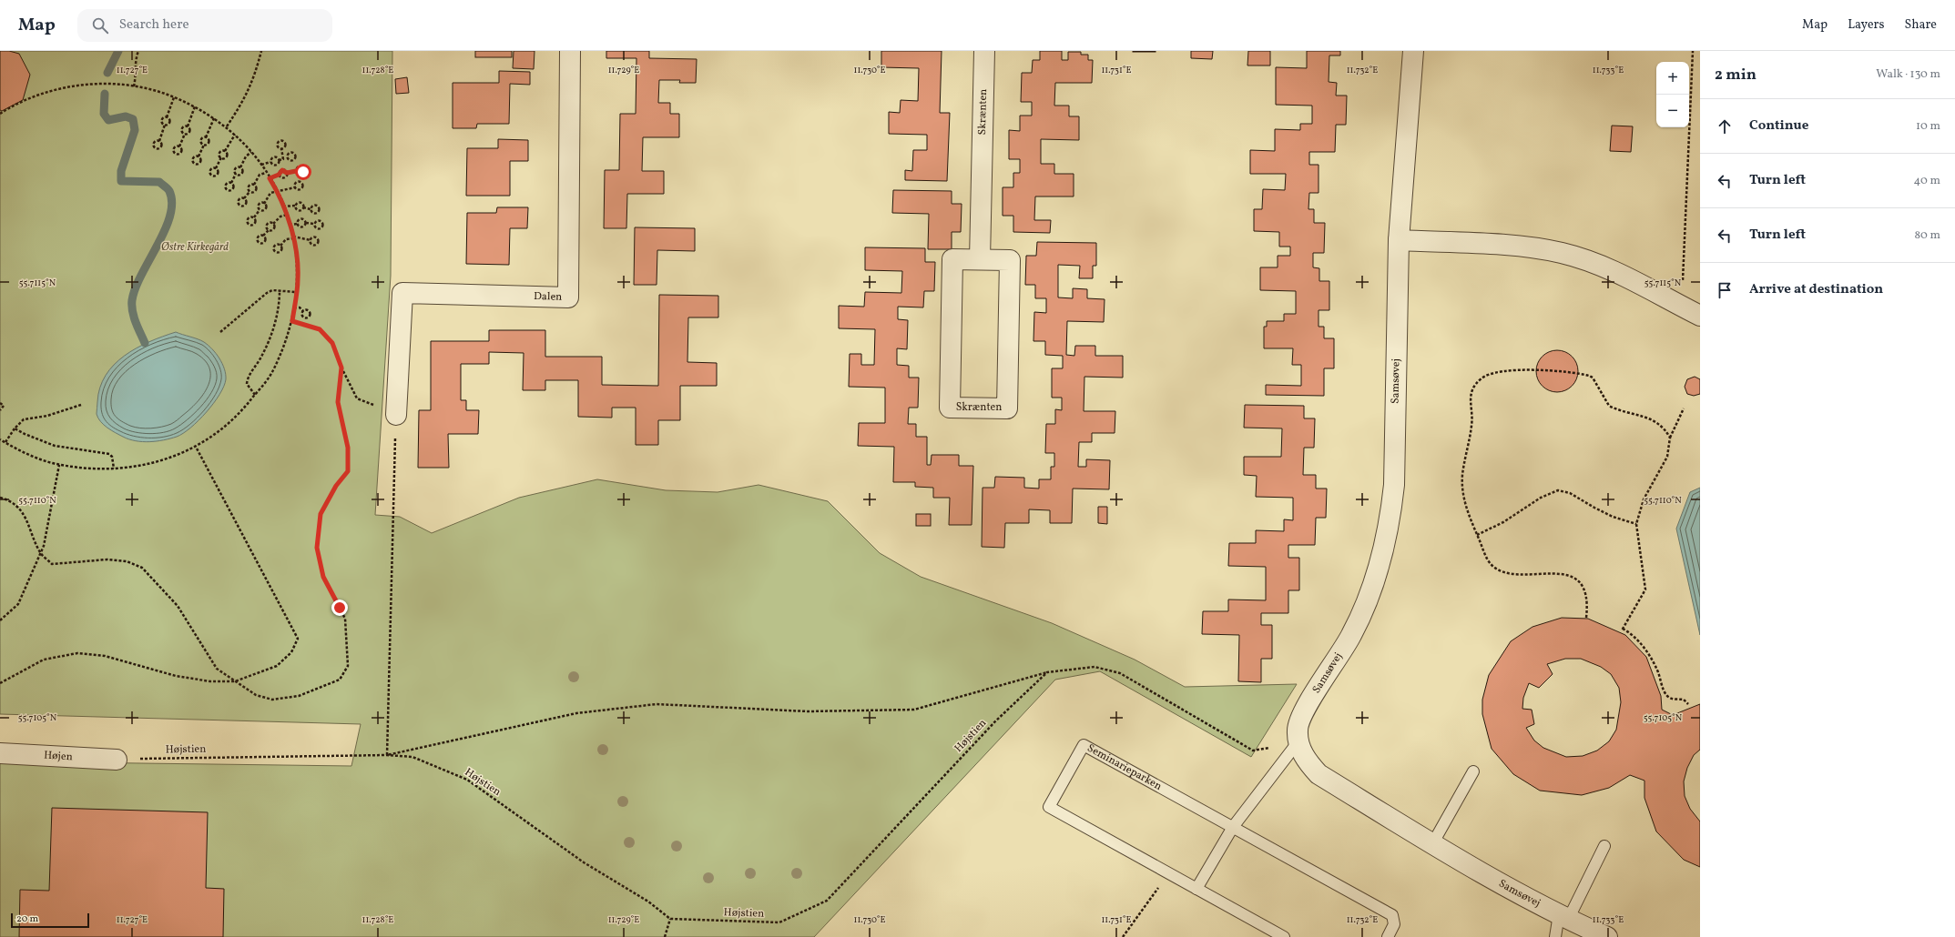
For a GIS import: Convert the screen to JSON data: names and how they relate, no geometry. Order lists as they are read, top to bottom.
{
  "streets": {
    "street": [
      "Skrænten",
      "Dalen",
      "Samsøvej",
      "Højen"
    ],
    "lane": ["Seminarieparken"],
    "path": ["Højstien"]
  },
  "crossings": [
    ["Samsøvej", "Højstien"],
    ["Højstien", "Højen"]
  ],
  "parks": ["Østre Kirkegård"],
  "scale_bar": "20 m",
  "page": {
    "header": "Map",
    "search": "Search here",
    "nav": ["Map", "Layers", "Share"],
    "heading": ["2 min", "Walk · 130 m"],
    "map_buttons": ["+", "−"],
    "list": [
      ["Continue", "10 m"],
      ["Turn left", "40 m"],
      ["Turn left", "80 m"],
      "Arrive at destination"
    ],
    "scale": "20 m"
  },
  "coordinates": [
    "11.727°E",
    "11.728°E",
    "11.729°E",
    "11.730°E",
    "11.731°E",
    "11.732°E",
    "11.733°E",
    "55.7115°N",
    "55.7110°N",
    "55.7105°N"
  ]
}
